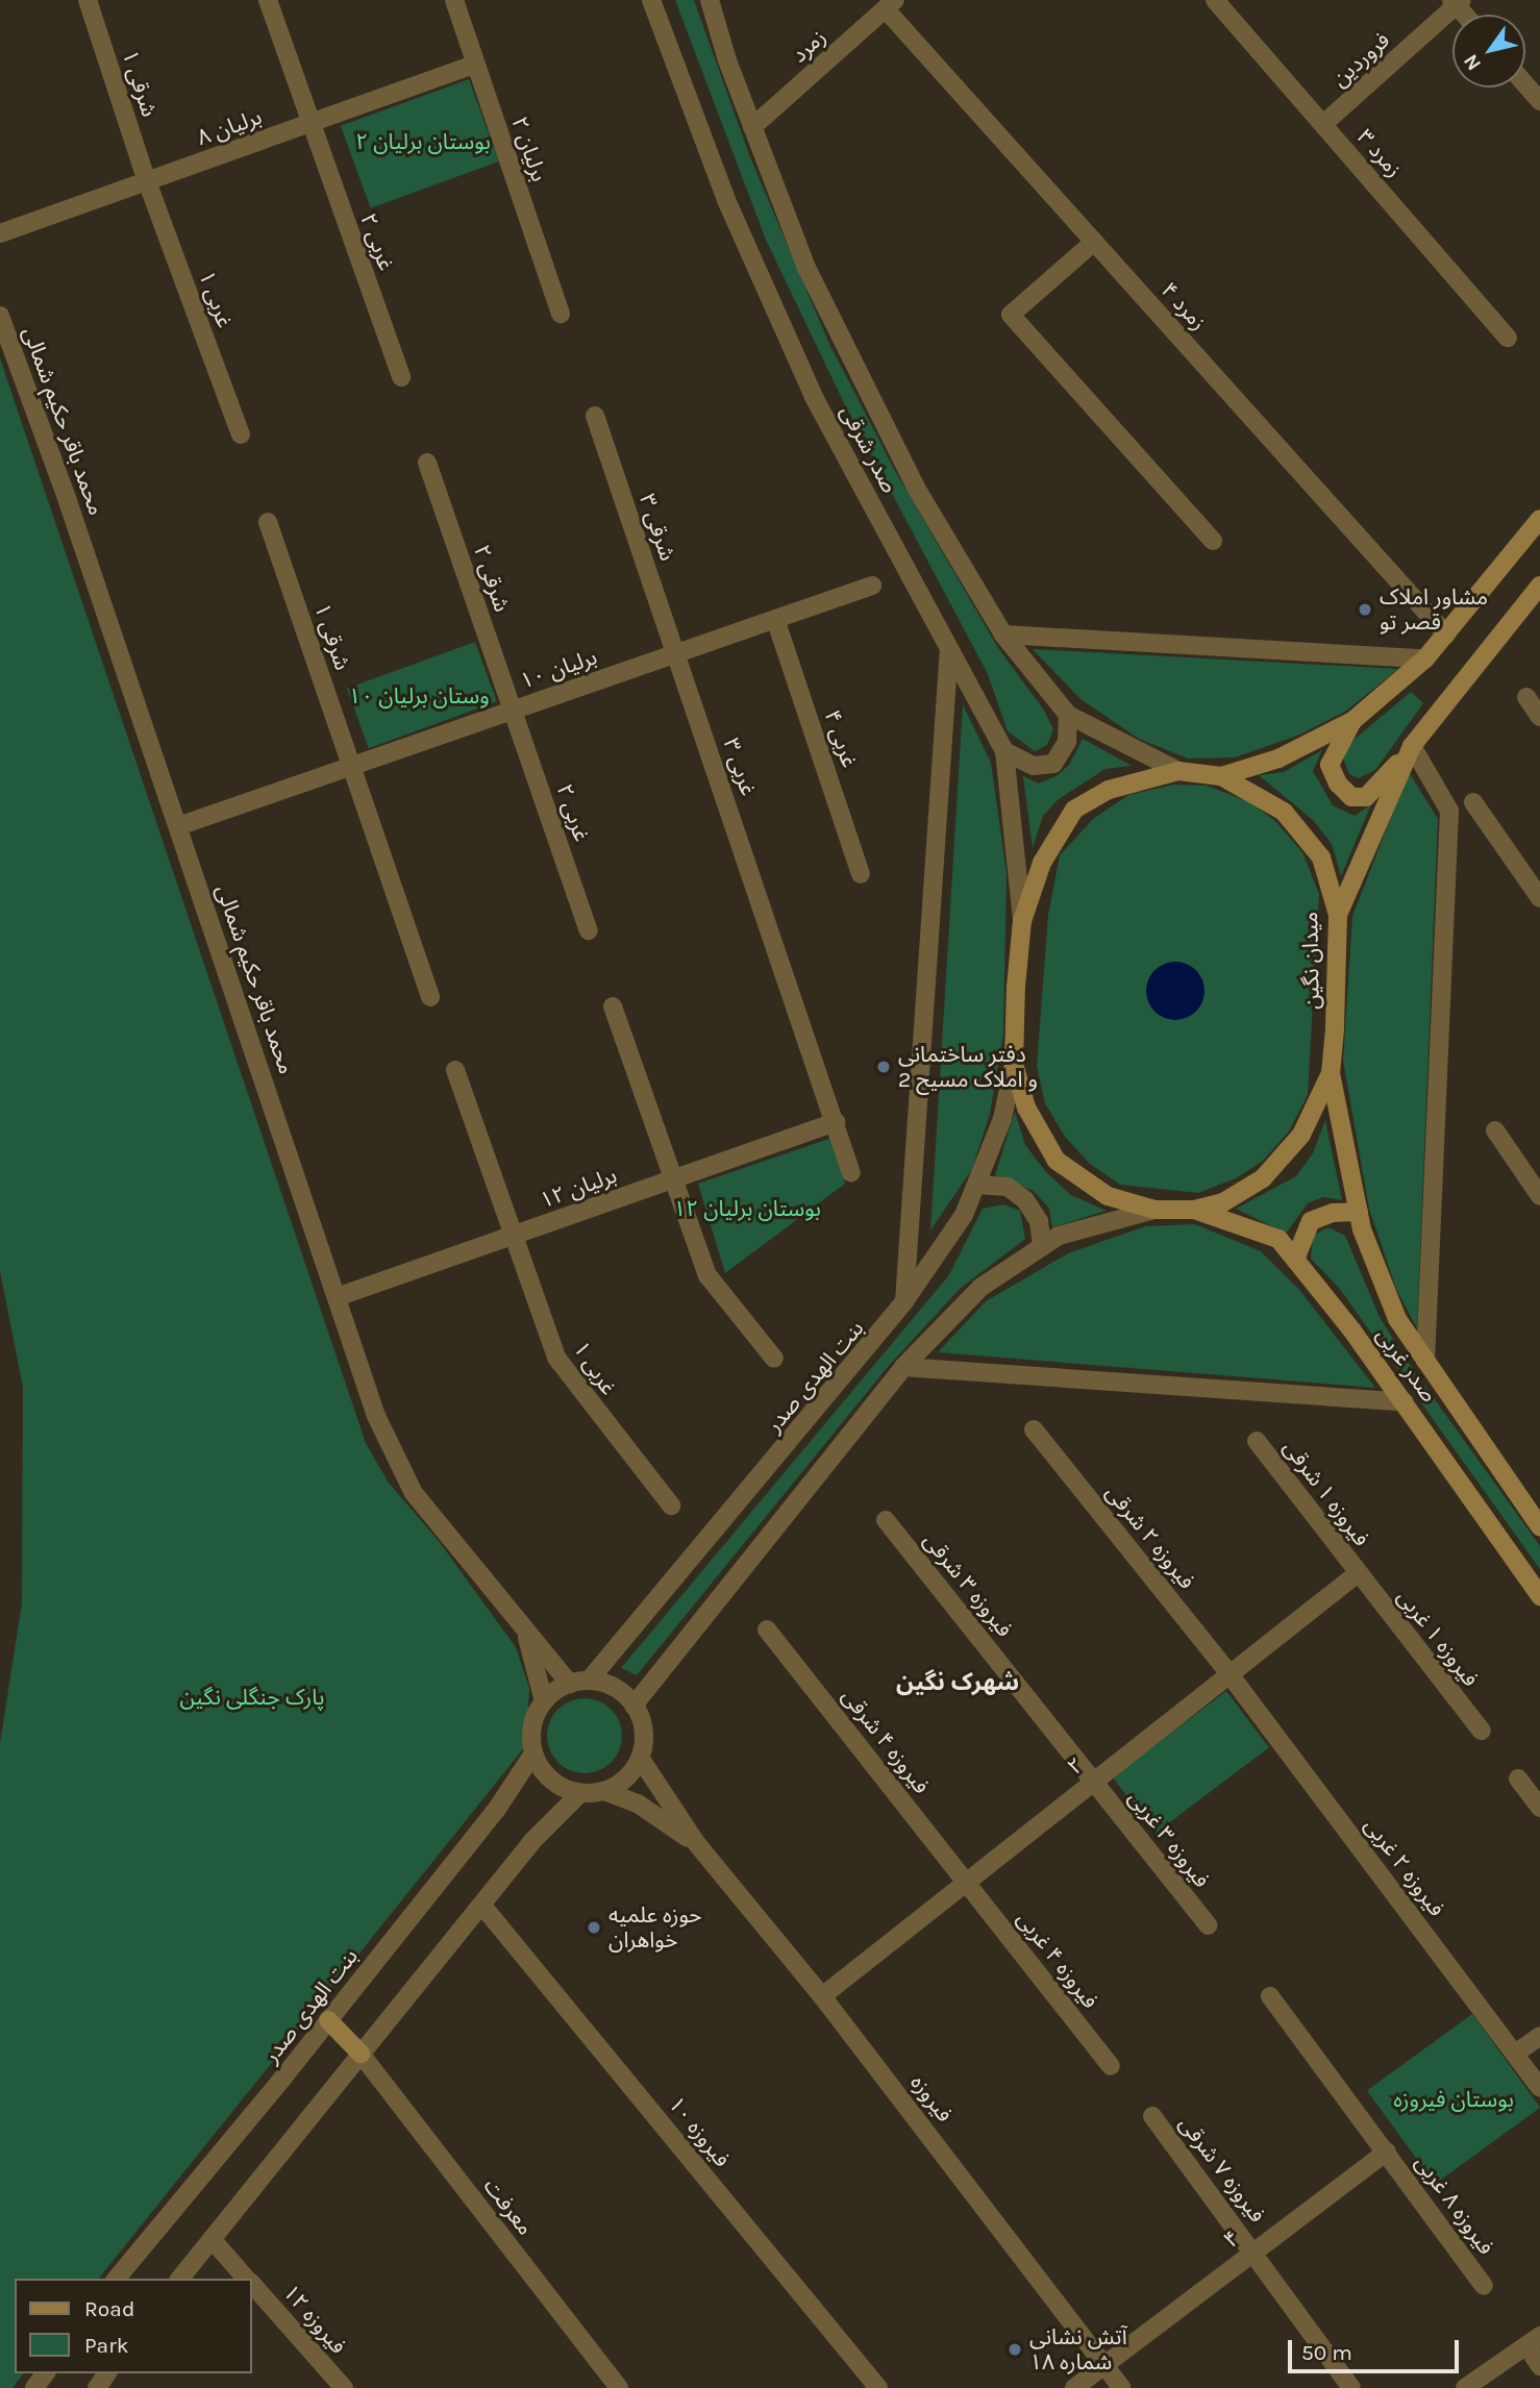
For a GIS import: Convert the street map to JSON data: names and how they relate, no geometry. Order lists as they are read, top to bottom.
{
  "streets": {
    "main road": ["میدان نگین", "صدر غربی"],
    "street": [
      "زمرد",
      "فروردین",
      "۱ شرقی",
      "برلیان ۸",
      "برلیان ۲",
      "زمرد ۳",
      "۲ غربی",
      "۱ غربی",
      "زمرد ۴",
      "محمد باقر حکیم شمالی",
      "صدر شرقی",
      "۳ شرقی",
      "۲ شرقی",
      "برلیان ۱۰",
      "۴ غربی",
      "۳ غربی",
      "برلیان ۱۲",
      "بنت الهدی صدر",
      "فیروزه ۱ شرقی",
      "فیروزه ۲ شرقی",
      "فیروزه ۳ شرقی",
      "فیروزه ۱ غربی",
      "فیروزه ۴ شرقی",
      "۲",
      "فیروزه ۳ غربی",
      "فیروزه ۲ غربی",
      "فیروزه ۴ غربی",
      "فیروزه",
      "فیروزه ۱۰",
      "فیروزه ۷ شرقی",
      "فیروزه ۸ غربی",
      "معرفت",
      "۴",
      "فیروزه ۱۲"
    ]
  },
  "crossings": [
    ["زمرد", "زمرد ۴"],
    ["زمرد", "صدر شرقی"],
    ["فروردین", "زمرد ۳"],
    ["۱ شرقی", "برلیان ۸"],
    ["۱ شرقی", "۱ غربی"],
    ["۱ شرقی", "برلیان ۱۰"],
    ["برلیان ۸", "برلیان ۲"],
    ["برلیان ۸", "۲ غربی"],
    ["برلیان ۸", "۱ غربی"],
    ["۲ غربی", "۲ شرقی"],
    ["۲ غربی", "برلیان ۱۰"],
    ["۱ غربی", "برلیان ۱۲"],
    ["محمد باقر حکیم شمالی", "برلیان ۱۰"],
    ["محمد باقر حکیم شمالی", "برلیان ۱۲"],
    ["محمد باقر حکیم شمالی", "بنت الهدی صدر"],
    ["صدر شرقی", "میدان نگین"],
    ["۳ شرقی", "برلیان ۱۰"],
    ["۳ شرقی", "۳ غربی"],
    ["۲ شرقی", "برلیان ۱۰"],
    ["برلیان ۱۰", "۴ غربی"],
    ["برلیان ۱۰", "۳ غربی"],
    ["۳ غربی", "برلیان ۱۲"],
    ["میدان نگین", "صدر غربی"],
    ["میدان نگین", "بنت الهدی صدر"],
    ["فیروزه ۱ شرقی", "فیروزه ۱ غربی"],
    ["فیروزه ۱ شرقی", "۲"],
    ["فیروزه ۲ شرقی", "۲"],
    ["فیروزه ۲ شرقی", "فیروزه ۲ غربی"],
    ["فیروزه ۳ شرقی", "۲"],
    ["فیروزه ۳ شرقی", "فیروزه ۳ غربی"],
    ["فیروزه ۱ غربی", "۲"],
    ["فیروزه ۴ شرقی", "۲"],
    ["فیروزه ۴ شرقی", "فیروزه ۴ غربی"],
    ["۲", "فیروزه ۳ غربی"],
    ["۲", "فیروزه ۲ غربی"],
    ["۲", "فیروزه ۴ غربی"],
    ["۲", "فیروزه"],
    ["فیروزه", "۴"],
    ["فیروزه ۷ شرقی", "۴"],
    ["فیروزه ۸ غربی", "۴"]
  ],
  "districts": ["شهرک نگین"],
  "parks": [
    "بوستان برلیان ۲",
    "وستان برلیان ۱۰",
    "بوستان برلیان ۱۲",
    "پارک جنگلی نگین",
    "بوستان فیروزه"
  ],
  "places": [
    "مشاور املاک قصر تو",
    "دفتر ساختمانی و املاک مسیح 2",
    "حوزه علمیه خواهران",
    "آتش نشانی شماره ۱۸"
  ],
  "legend": ["Road", "Park"],
  "scale_bar": "50 m",
  "north": "bottom left"
}
